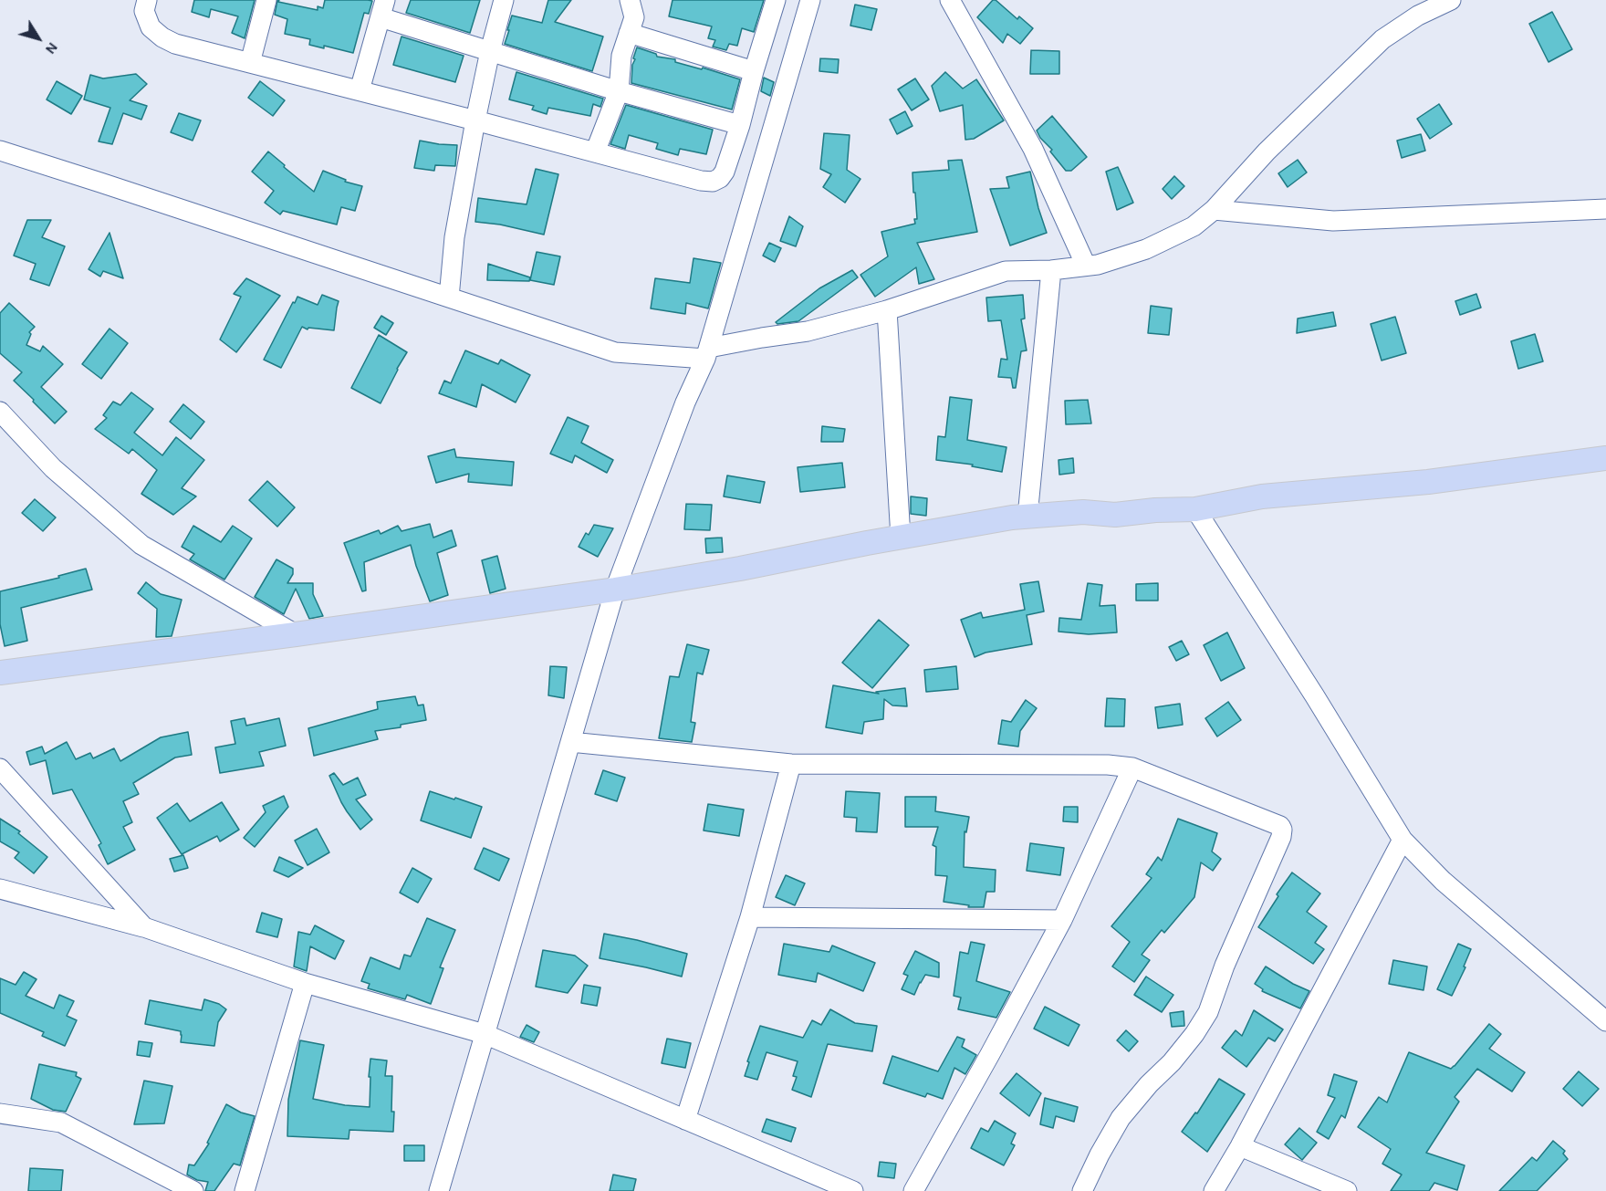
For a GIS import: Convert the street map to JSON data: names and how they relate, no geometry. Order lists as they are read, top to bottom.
{
  "north": "bottom right"
}
